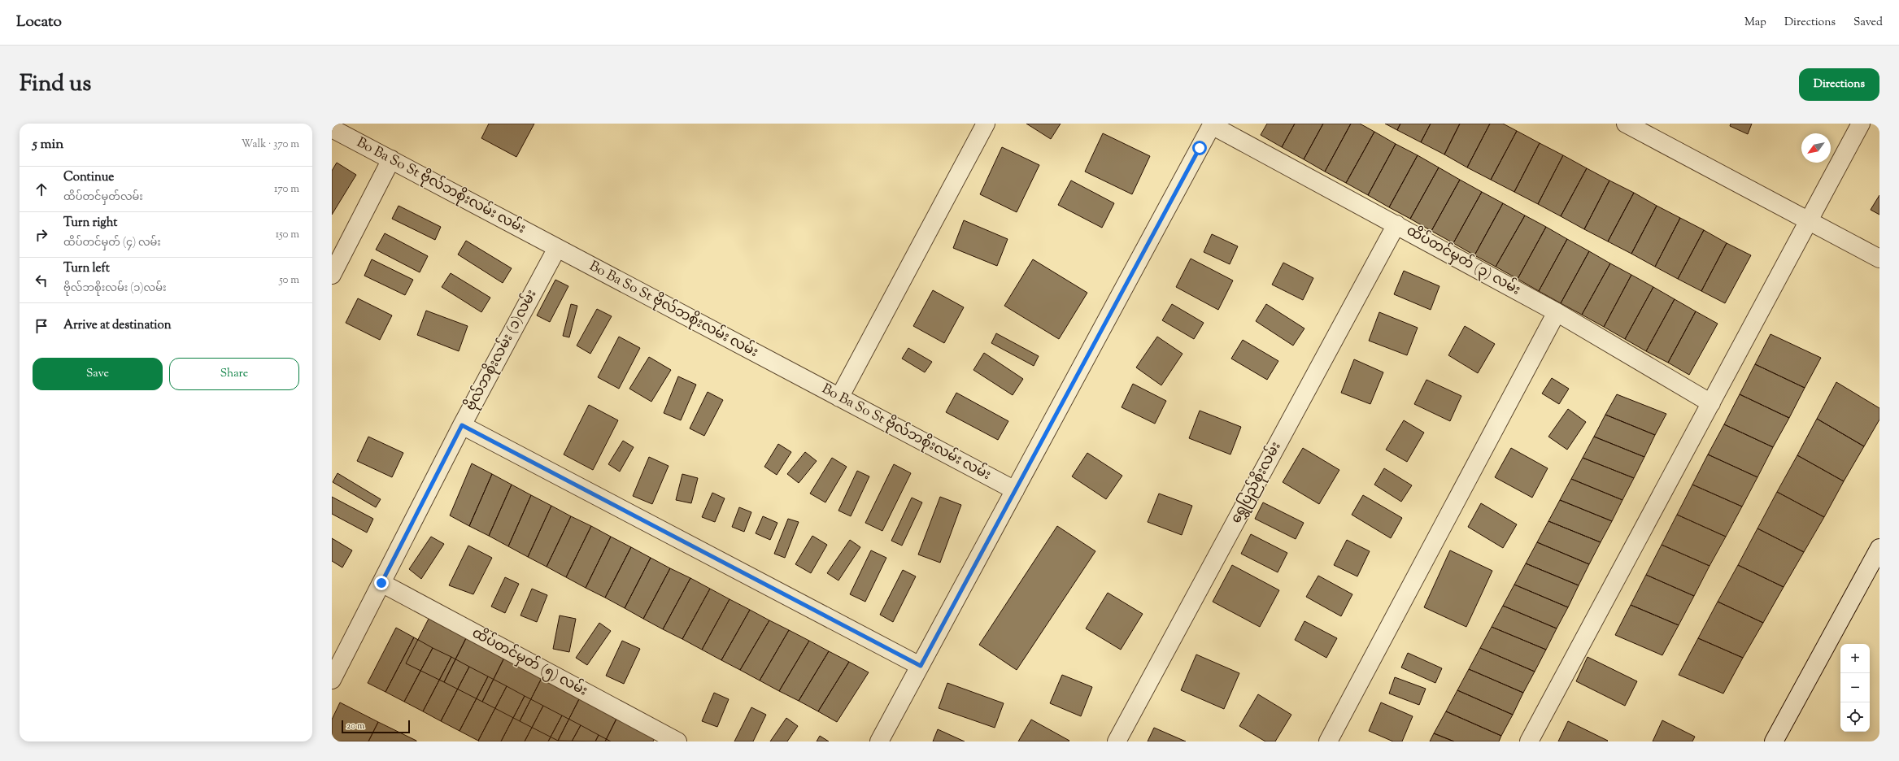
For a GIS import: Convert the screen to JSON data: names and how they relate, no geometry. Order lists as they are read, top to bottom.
{
  "streets": {
    "street": [
      "Bo Ba So St ဗိုလ်ဘစိုးလမ်း လမ်း",
      "ထိပ်တင်မှတ် (၃) လမ်း",
      "ဗိုလ်ဘစိုးလမ်း (၁)လမ်း",
      "ရွှေပြည်စိုးလမ်း",
      "ထိပ်တင်မှတ် (၅) လမ်း"
    ]
  },
  "crossings": [
    ["Bo Ba So St ဗိုလ်ဘစိုးလမ်း လမ်း", "ဗိုလ်ဘစိုးလမ်း (၁)လမ်း"],
    ["ထိပ်တင်မှတ် (၃) လမ်း", "ရွှေပြည်စိုးလမ်း"],
    ["ဗိုလ်ဘစိုးလမ်း (၁)လမ်း", "ထိပ်တင်မှတ် (၅) လမ်း"]
  ],
  "scale_bar": "20 m",
  "north": "bottom left",
  "page": {
    "header": "Locato",
    "nav": ["Map", "Directions", "Saved"],
    "title": "Find us",
    "buttons": [
      "Directions",
      ["Save", "Share"]
    ],
    "heading": ["5 min", "Walk · 370 m"],
    "list": [
      ["Continue", "ထိပ်တင်မှတ်လမ်း", "170 m"],
      ["Turn right", "ထိပ်တင်မှတ် (၄) လမ်း", "150 m"],
      ["Turn left", "ဗိုလ်ဘစိုးလမ်း (၁)လမ်း", "50 m"],
      "Arrive at destination"
    ],
    "map_buttons": ["+", "−"],
    "scale": "20 m"
  }
}
